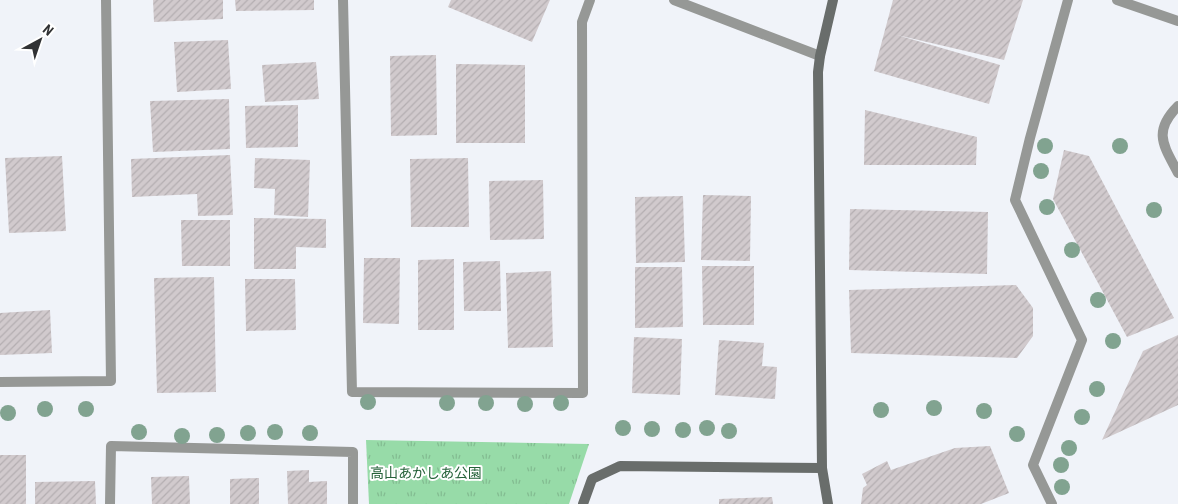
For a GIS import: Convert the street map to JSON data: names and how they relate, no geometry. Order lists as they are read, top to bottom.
{
  "parks": ["高山あかしあ公園"],
  "north": "top right"
}
